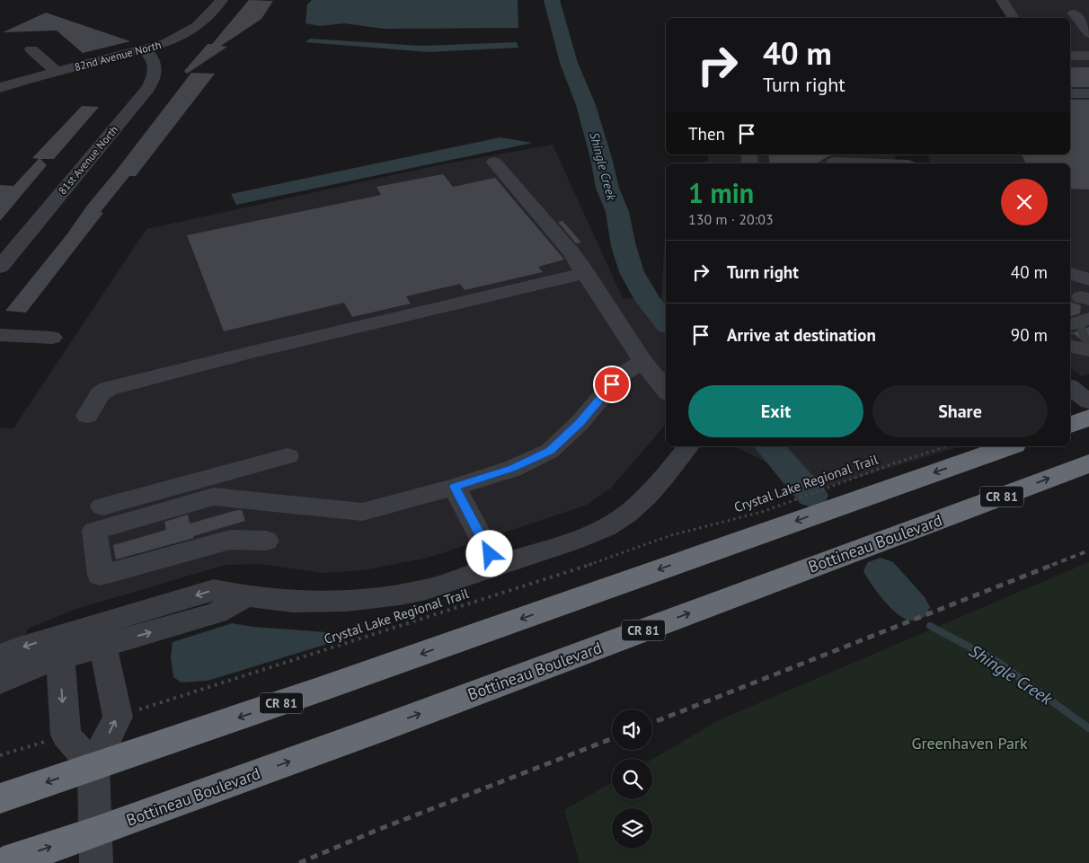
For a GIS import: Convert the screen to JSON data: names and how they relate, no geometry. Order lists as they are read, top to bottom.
{
  "streets": {
    "highway": ["CR 81", "Bottineau Boulevard"],
    "street": ["82nd Avenue North", "81st Avenue North"],
    "path": ["Crystal Lake Regional Trail"]
  },
  "crossings": [
    ["82nd Avenue North", "81st Avenue North"]
  ],
  "water": ["Shingle Creek"],
  "parks": ["Greenhaven Park"],
  "page": {
    "turn": ["40 m", "Turn right"],
    "then": "Then",
    "heading": ["1 min", "130 m · 20:03"],
    "list": [
      {
        "name": "Turn right",
        "value": "40 m"
      },
      {
        "name": "Arrive at destination",
        "value": "90 m"
      }
    ],
    "buttons": ["Exit", "Share"]
  }
}
